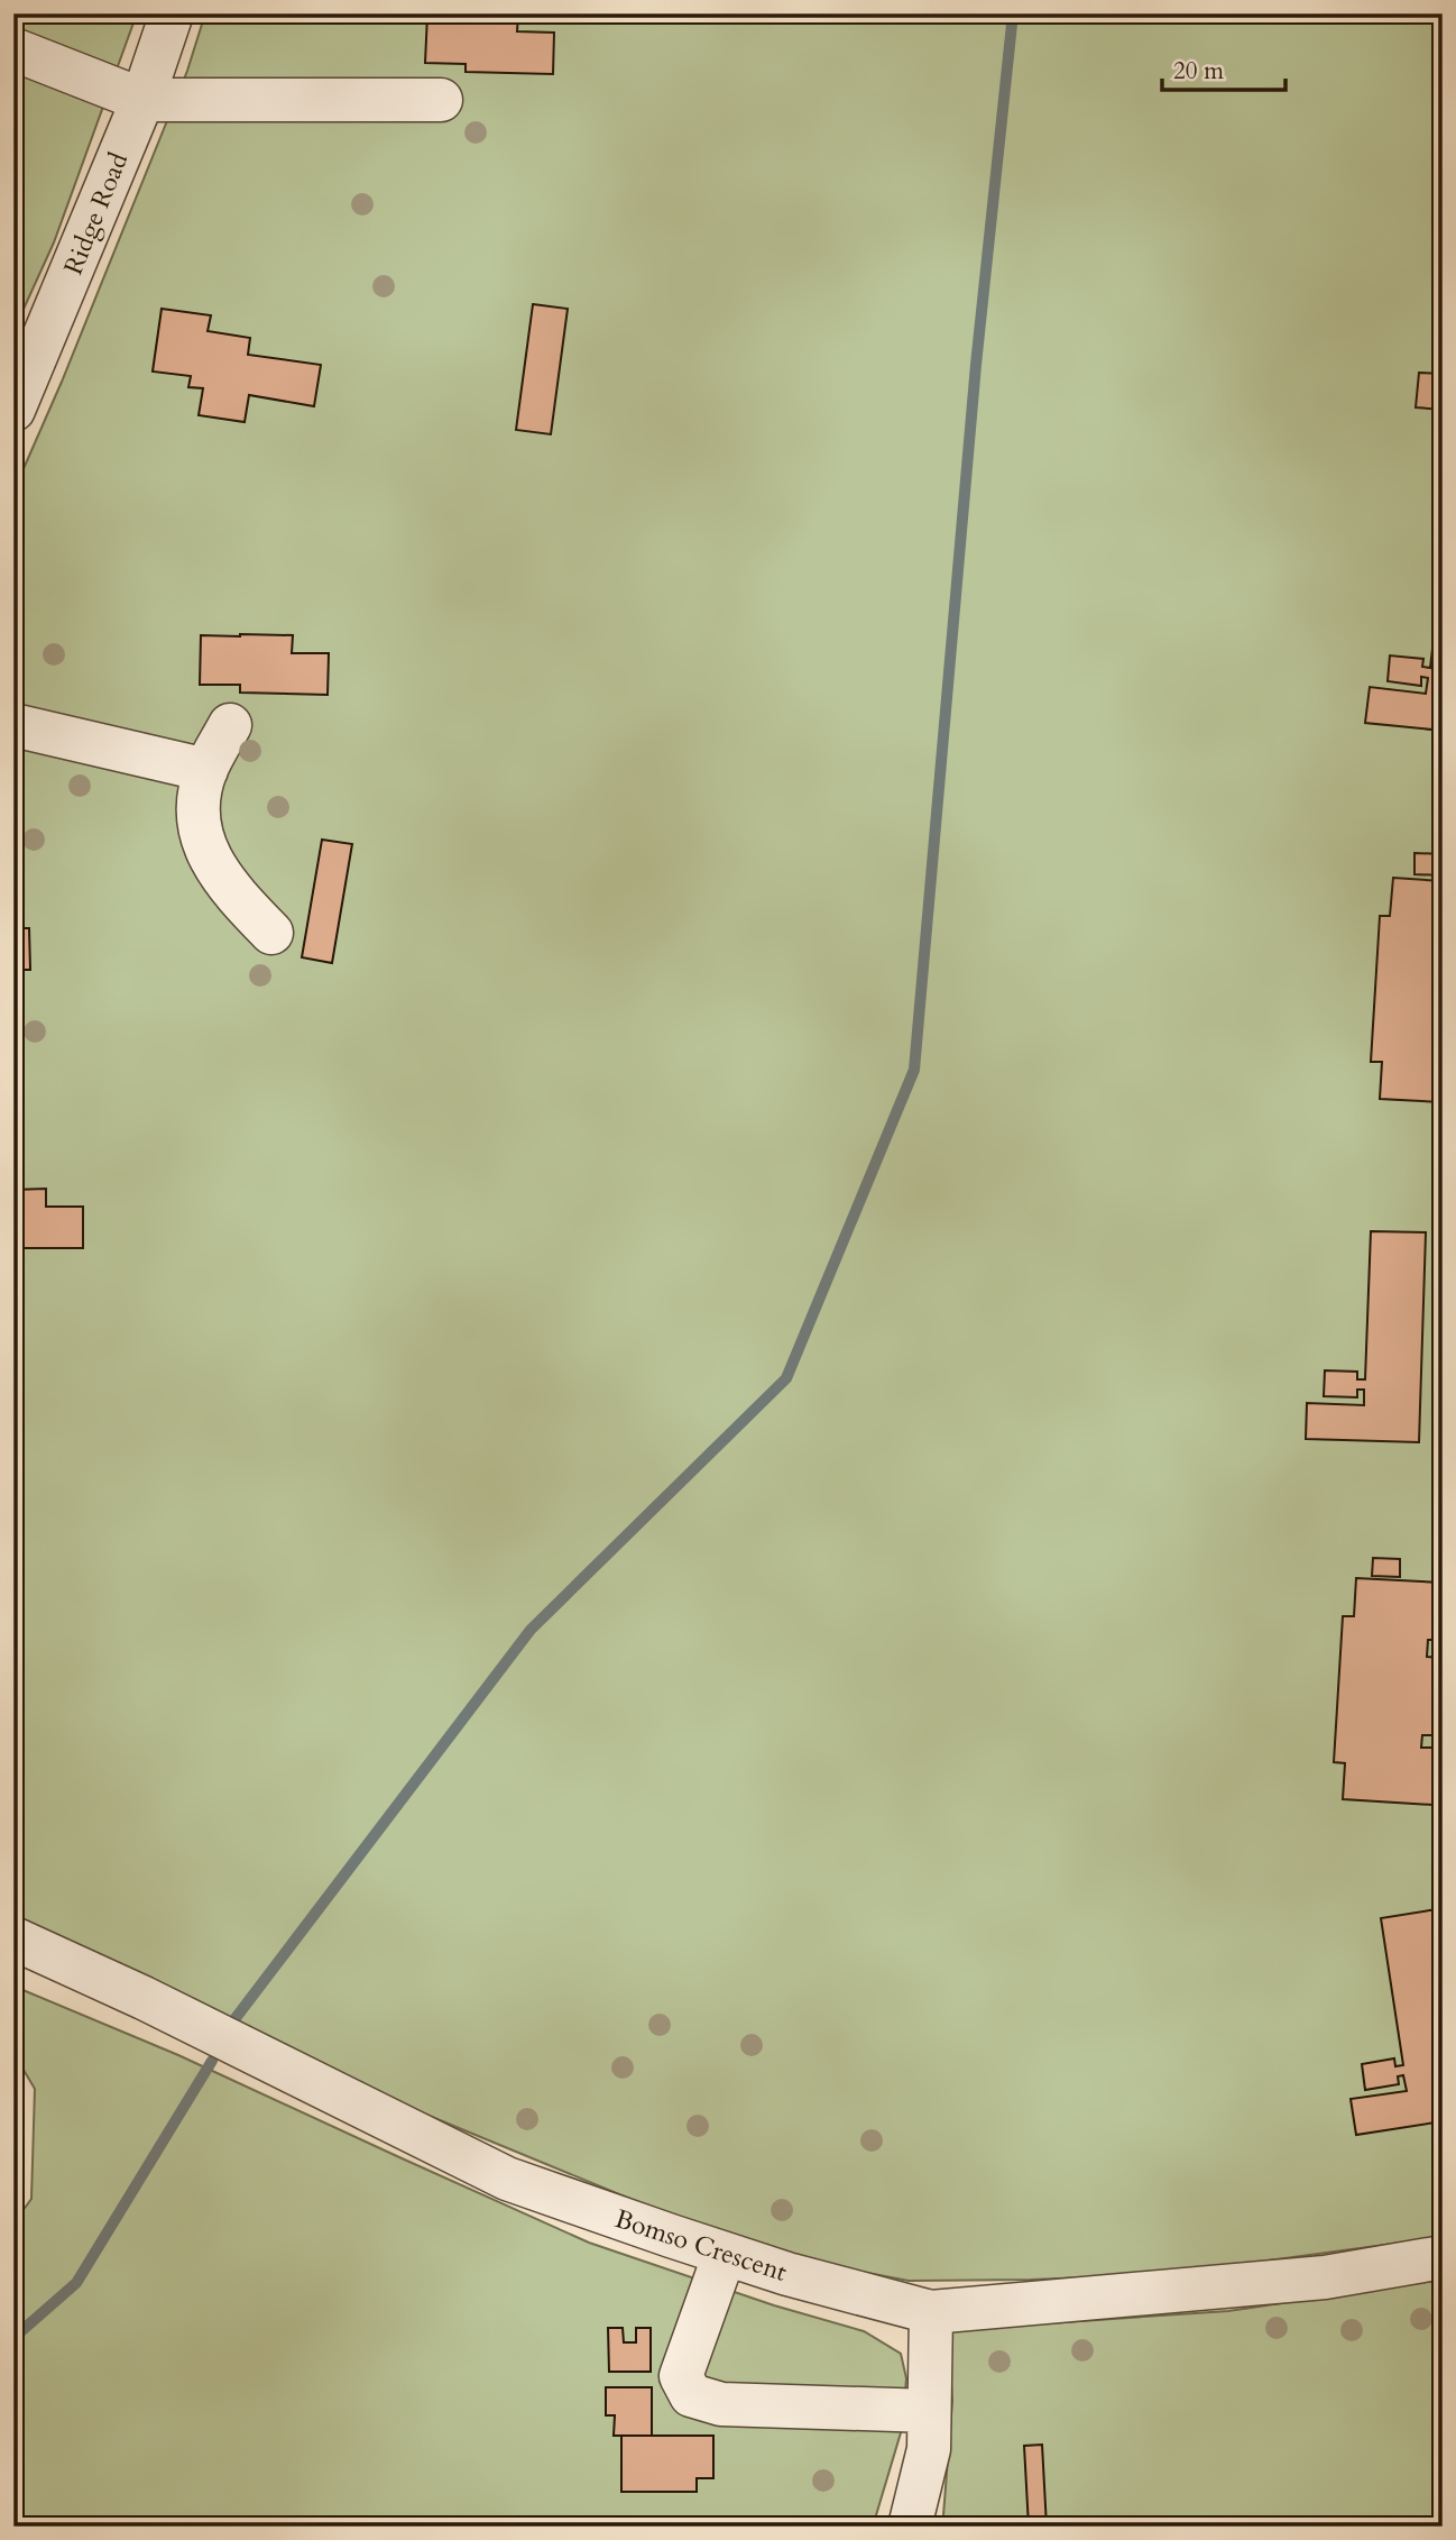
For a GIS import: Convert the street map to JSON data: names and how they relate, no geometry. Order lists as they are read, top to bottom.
{
  "streets": {
    "street": ["Ridge Road", "Bomso Crescent"]
  },
  "scale_bar": "20 m"
}
